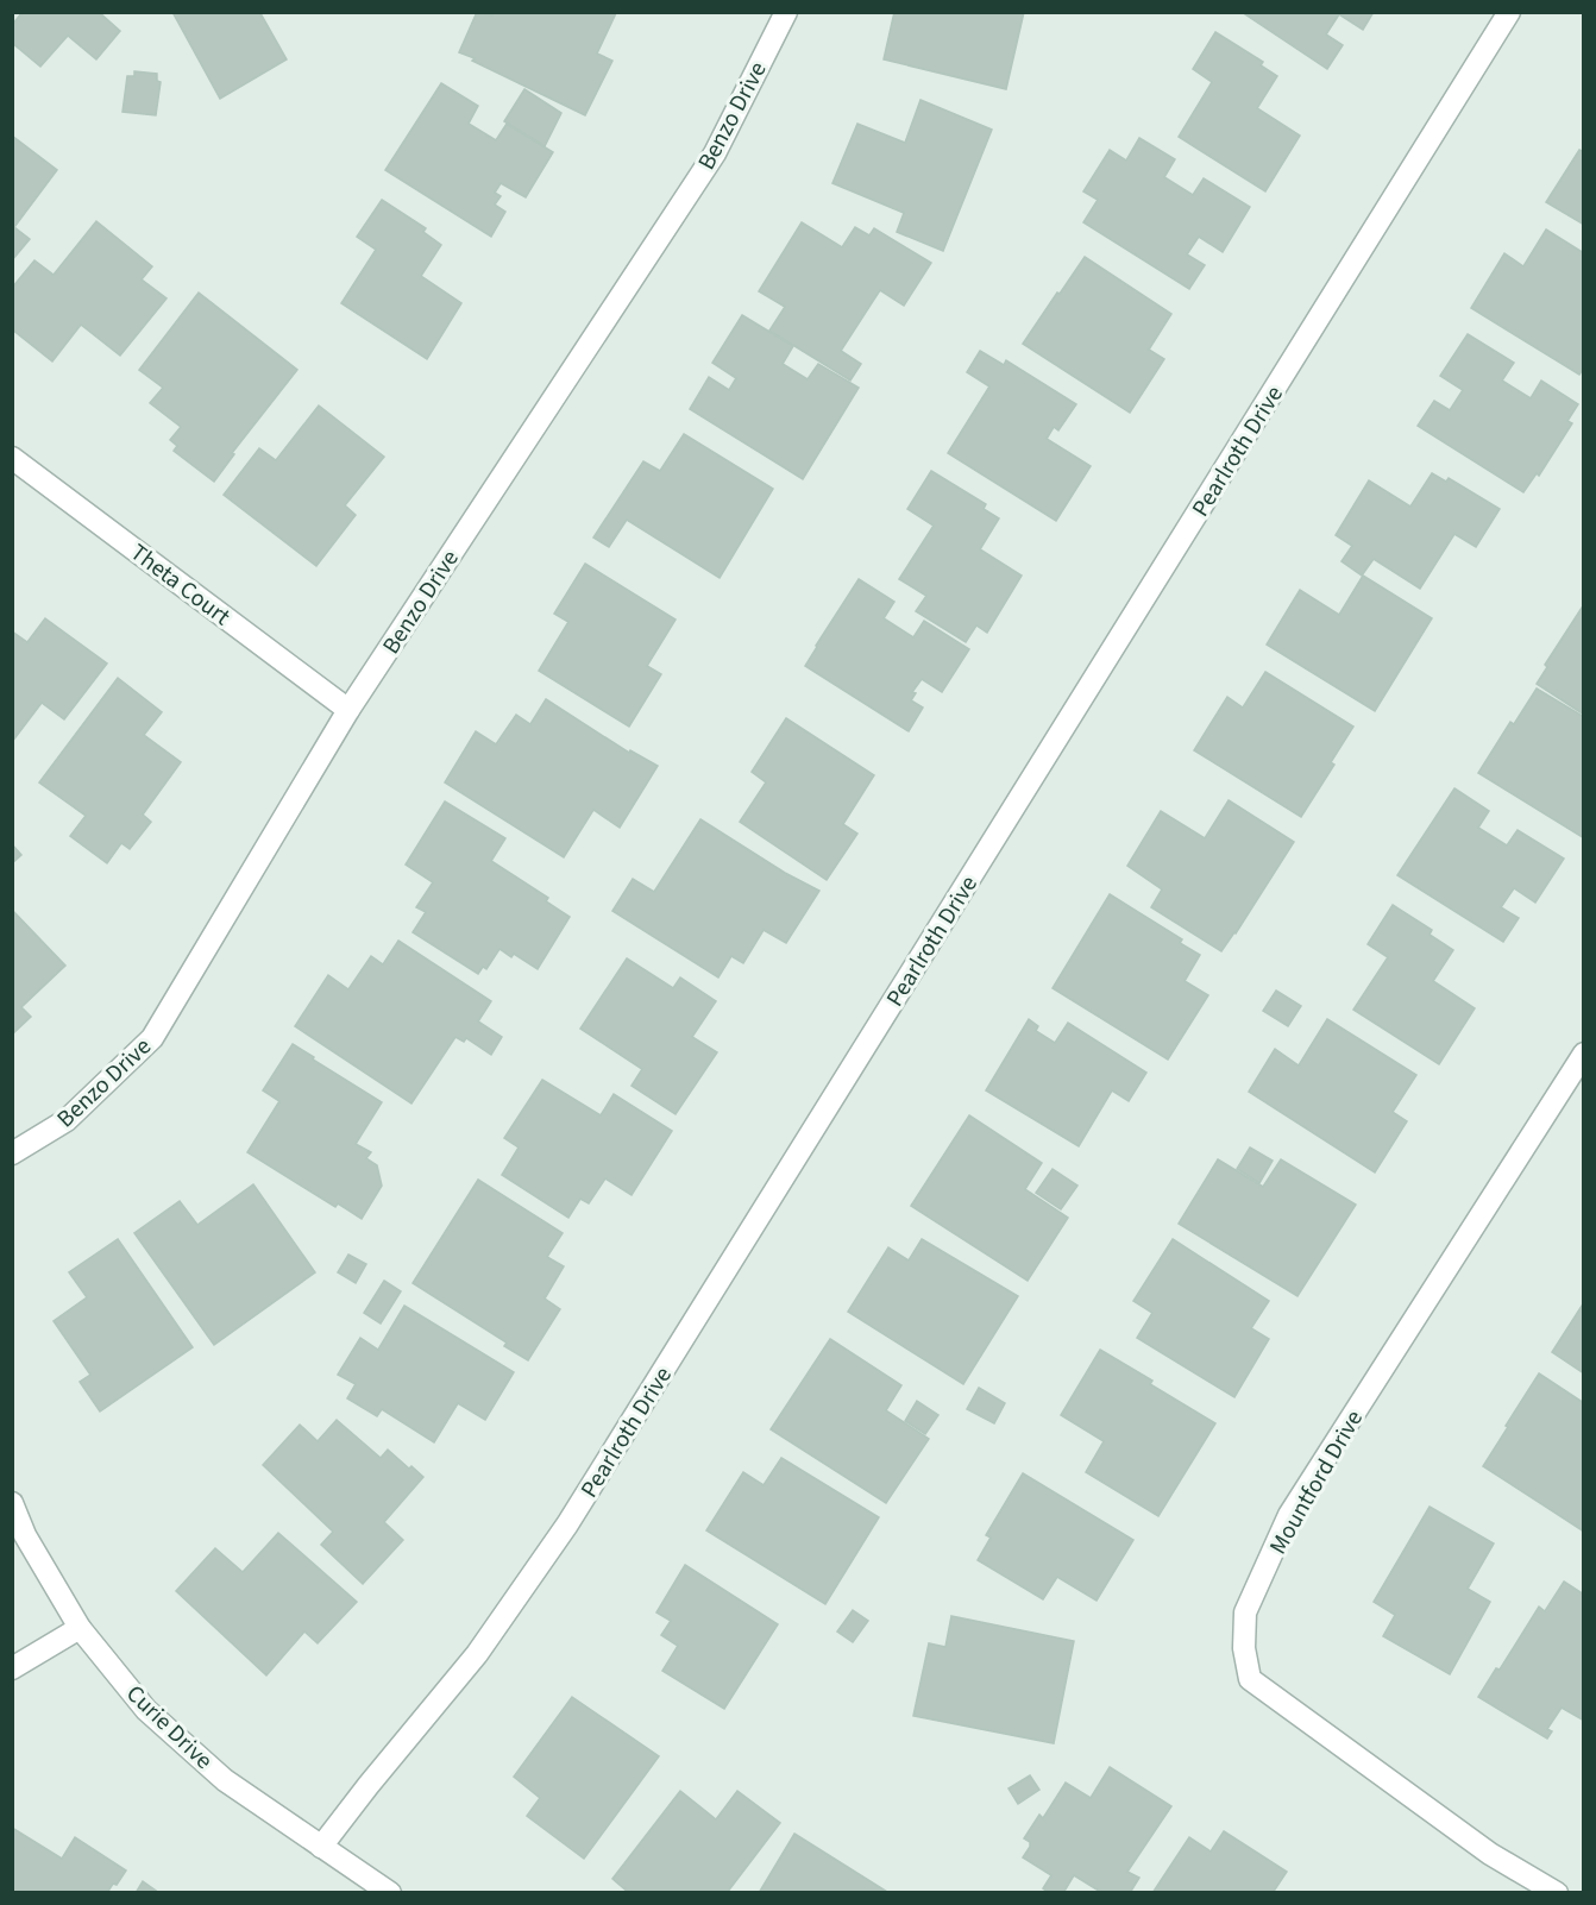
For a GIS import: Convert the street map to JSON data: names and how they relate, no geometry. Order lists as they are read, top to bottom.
{
  "streets": {
    "street": [
      "Benzo Drive",
      "Pearlroth Drive",
      "Theta Court",
      "Mountford Drive",
      "Curie Drive"
    ]
  },
  "crossings": [
    ["Benzo Drive", "Theta Court"],
    ["Pearlroth Drive", "Curie Drive"]
  ]
}
